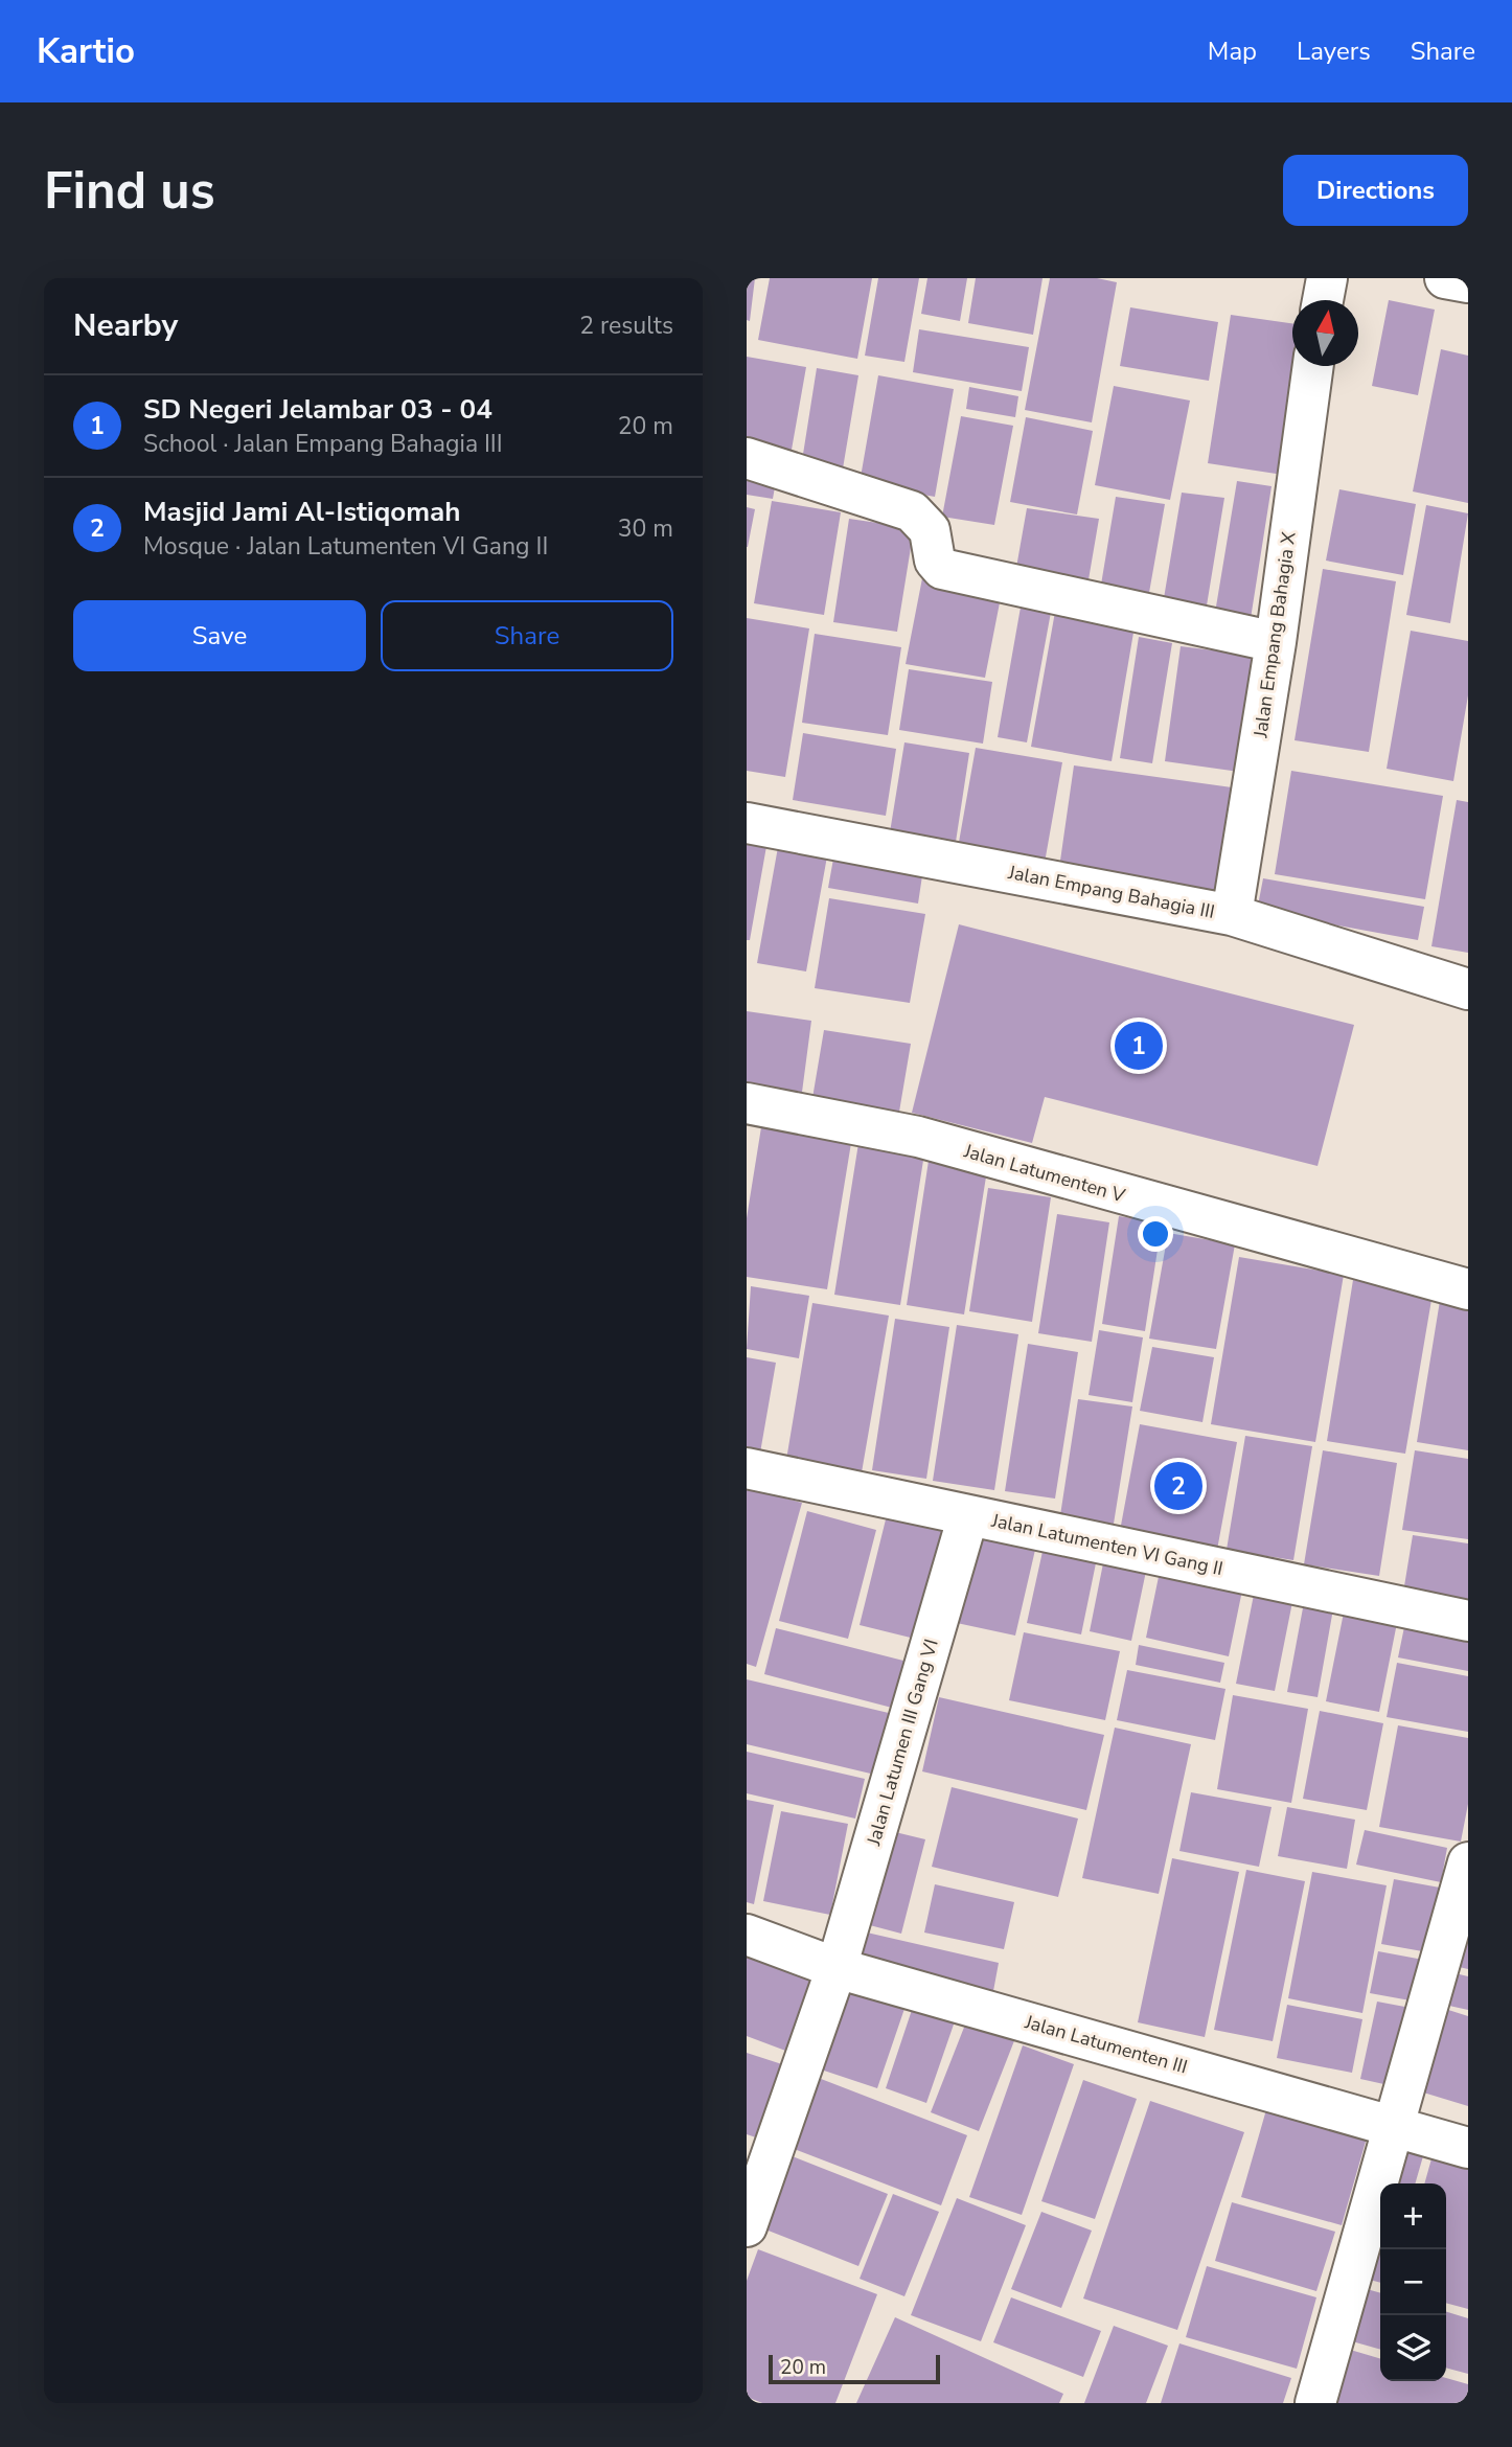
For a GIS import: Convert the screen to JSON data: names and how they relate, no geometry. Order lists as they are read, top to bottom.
{
  "streets": {
    "street": [
      "Jalan Empang Bahagia X",
      "Jalan Empang Bahagia III",
      "Jalan Latumenten V",
      "Jalan Latumenten VI Gang II",
      "Jalan Latumen III Gang VI",
      "Jalan Latumenten III"
    ]
  },
  "crossings": [
    ["Jalan Empang Bahagia X", "Jalan Empang Bahagia III"],
    ["Jalan Latumenten VI Gang II", "Jalan Latumen III Gang VI"],
    ["Jalan Latumen III Gang VI", "Jalan Latumenten III"]
  ],
  "scale_bar": "20 m",
  "north": "top",
  "page": {
    "header": "Kartio",
    "nav": ["Map", "Layers", "Share"],
    "buttons": [
      "Directions",
      ["Save", "Share"]
    ],
    "title": "Find us",
    "heading": ["Nearby", "2 results"],
    "list": [
      {
        "mark": "1",
        "name": "SD Negeri Jelambar 03 - 04",
        "note": "School · Jalan Empang Bahagia III",
        "value": "20 m"
      },
      {
        "mark": "2",
        "name": "Masjid Jami Al-Istiqomah",
        "note": "Mosque · Jalan Latumenten VI Gang II",
        "value": "30 m"
      }
    ],
    "pins": ["1", "2"],
    "map_buttons": ["+", "−"],
    "scale": "20 m"
  }
}
